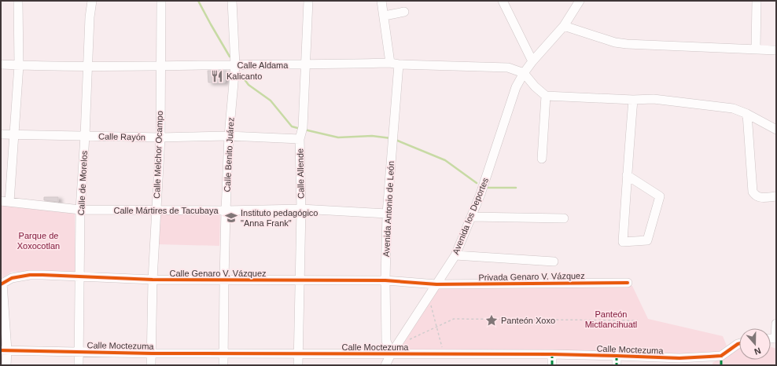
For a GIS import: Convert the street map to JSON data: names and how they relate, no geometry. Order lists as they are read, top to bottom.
{
  "streets": {
    "street": [
      "Calle Aldama",
      "Calle Rayón",
      "Calle Melchor Ocampo",
      "Calle Benito Juárez",
      "Calle Allende",
      "Calle de Morelos",
      "Avenida Antonio de León",
      "Calle Mártires de Tacubaya",
      "Avenida los Deportes",
      "Calle Genaro V. Vázquez",
      "Privada Genaro V. Vázquez",
      "Calle Moctezuma"
    ]
  },
  "crossings": [
    ["Calle Aldama", "Calle Melchor Ocampo"],
    ["Calle Aldama", "Calle Benito Juárez"],
    ["Calle Aldama", "Calle Allende"],
    ["Calle Aldama", "Calle de Morelos"],
    ["Calle Aldama", "Avenida Antonio de León"],
    ["Calle Aldama", "Avenida los Deportes"],
    ["Calle Rayón", "Calle Melchor Ocampo"],
    ["Calle Rayón", "Calle Benito Juárez"],
    ["Calle Rayón", "Calle Allende"],
    ["Calle Rayón", "Calle de Morelos"],
    ["Calle Melchor Ocampo", "Calle Mártires de Tacubaya"],
    ["Calle Melchor Ocampo", "Calle Genaro V. Vázquez"],
    ["Calle Melchor Ocampo", "Calle Moctezuma"],
    ["Calle Benito Juárez", "Calle Mártires de Tacubaya"],
    ["Calle Benito Juárez", "Calle Genaro V. Vázquez"],
    ["Calle Benito Juárez", "Calle Moctezuma"],
    ["Calle Allende", "Calle Mártires de Tacubaya"],
    ["Calle Allende", "Calle Genaro V. Vázquez"],
    ["Calle Allende", "Calle Moctezuma"],
    ["Calle de Morelos", "Calle Mártires de Tacubaya"],
    ["Calle de Morelos", "Calle Genaro V. Vázquez"],
    ["Calle de Morelos", "Calle Moctezuma"],
    ["Avenida Antonio de León", "Calle Mártires de Tacubaya"],
    ["Avenida Antonio de León", "Avenida los Deportes"],
    ["Avenida Antonio de León", "Calle Genaro V. Vázquez"],
    ["Avenida Antonio de León", "Calle Moctezuma"],
    ["Avenida los Deportes", "Calle Genaro V. Vázquez"],
    ["Avenida los Deportes", "Privada Genaro V. Vázquez"],
    ["Avenida los Deportes", "Calle Moctezuma"],
    ["Calle Genaro V. Vázquez", "Privada Genaro V. Vázquez"]
  ],
  "parks": ["Parque de Xoxocotlan", "Panteón Mictlancihuatl"],
  "places": {
    "restaurant": ["Kalicanto"],
    "school or university": ["Instituto pedagógico \"Anna Frank\""],
    "place": ["Panteón Xoxo"]
  },
  "north": "bottom"
}
